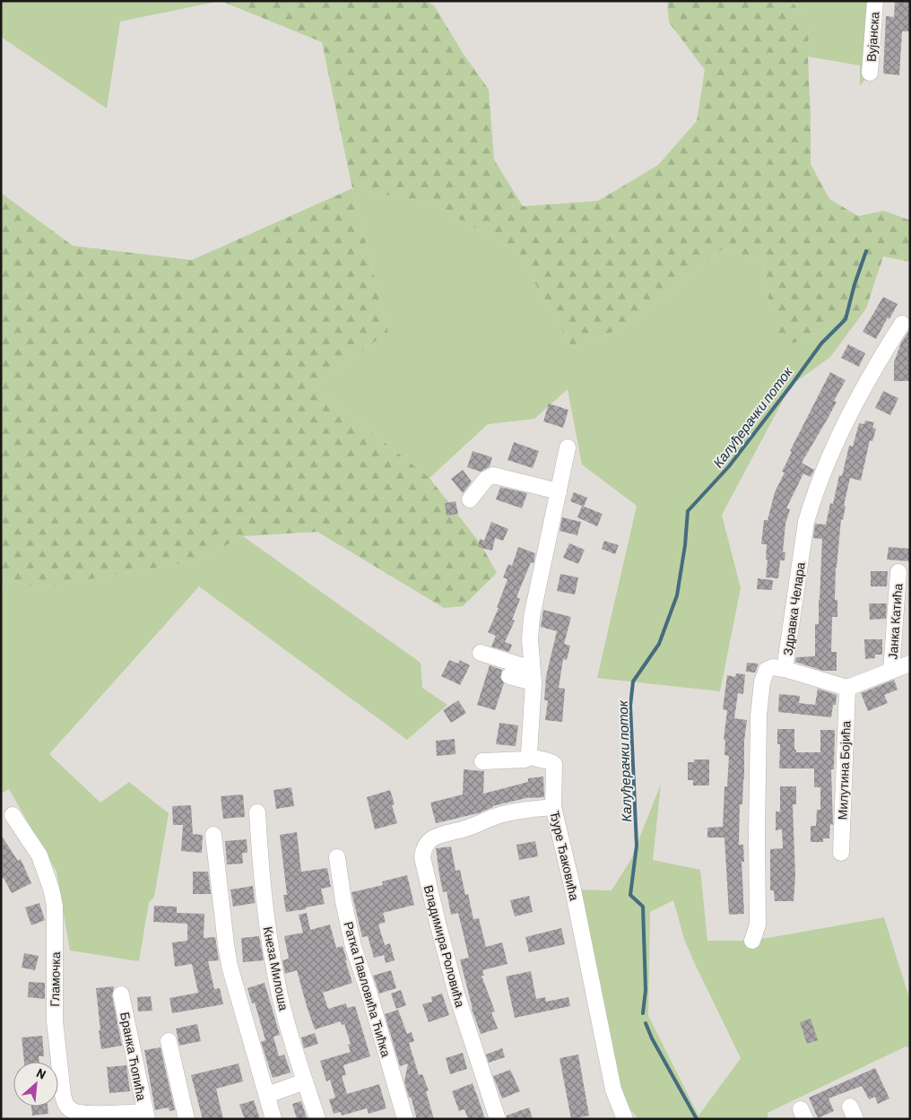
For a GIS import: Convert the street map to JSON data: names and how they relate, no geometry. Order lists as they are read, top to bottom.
{
  "streets": {
    "street": [
      "Вујанска",
      "Здравка Челара",
      "Јанка Катића",
      "Милутина Бојића",
      "Ђуре Ђаковића",
      "Владимира Роловића",
      "Кнеза Милоша",
      "Гламочка",
      "Ратка Павловића Ћићка",
      "Бранка Ћопића"
    ]
  },
  "crossings": [
    ["Ђуре Ђаковића", "Владимира Роловића"],
    ["Гламочка", "Бранка Ћопића"]
  ],
  "water": ["Калуђерачки поток"],
  "north": "top right"
}
